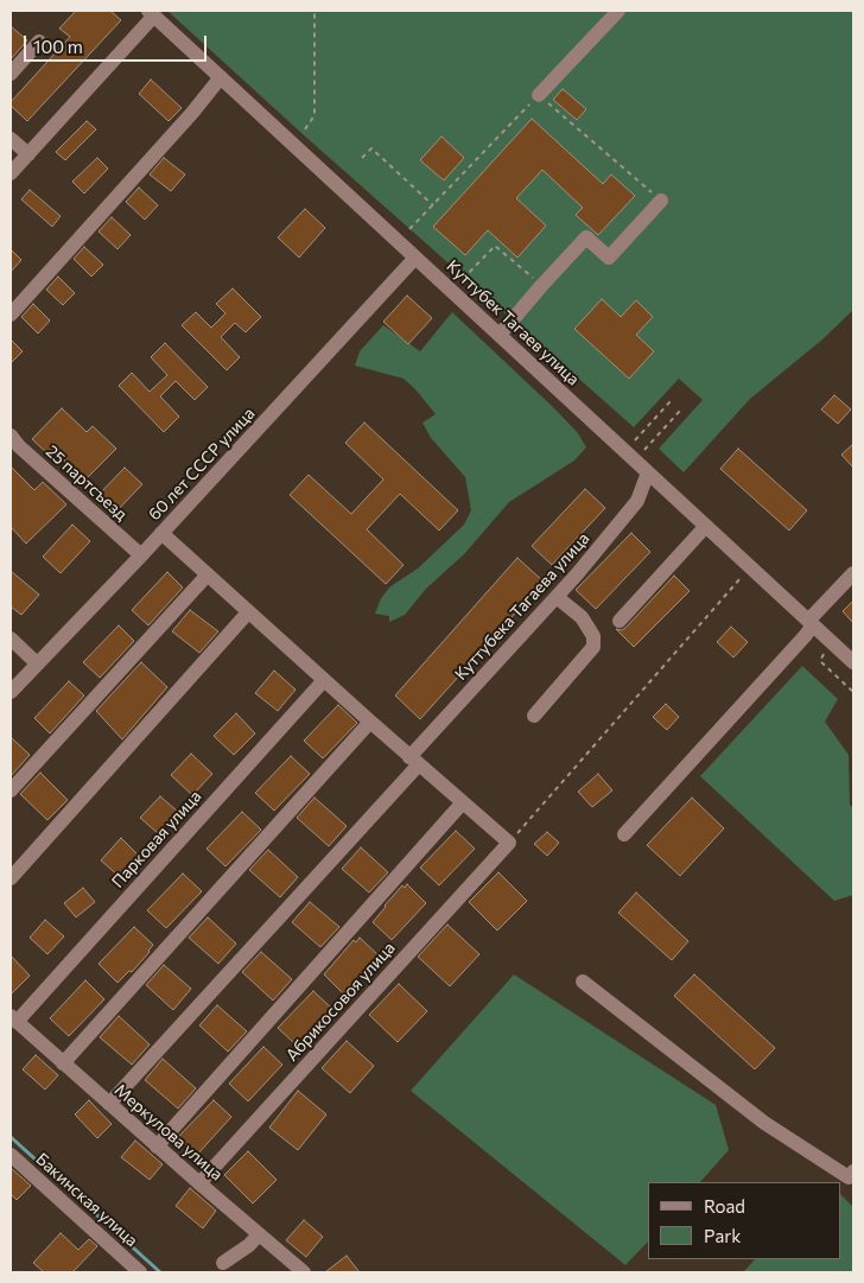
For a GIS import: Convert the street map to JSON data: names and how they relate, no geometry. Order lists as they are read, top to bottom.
{
  "streets": {
    "street": [
      "Куттубек Тагаев улица",
      "60 лет СССР улица",
      "25 партсъезд",
      "Куттубека Тагаева улица",
      "Парковая улица",
      "Абрикосовоя улица",
      "Меркулова улица",
      "Бакинская улица"
    ]
  },
  "crossings": [
    ["Куттубек Тагаев улица", "60 лет СССР улица"],
    ["Куттубек Тагаев улица", "Куттубека Тагаева улица"],
    ["60 лет СССР улица", "25 партсъезд"],
    ["Парковая улица", "Меркулова улица"],
    ["Абрикосовоя улица", "Меркулова улица"]
  ],
  "legend": ["Road", "Park"],
  "scale_bar": "100 m"
}
